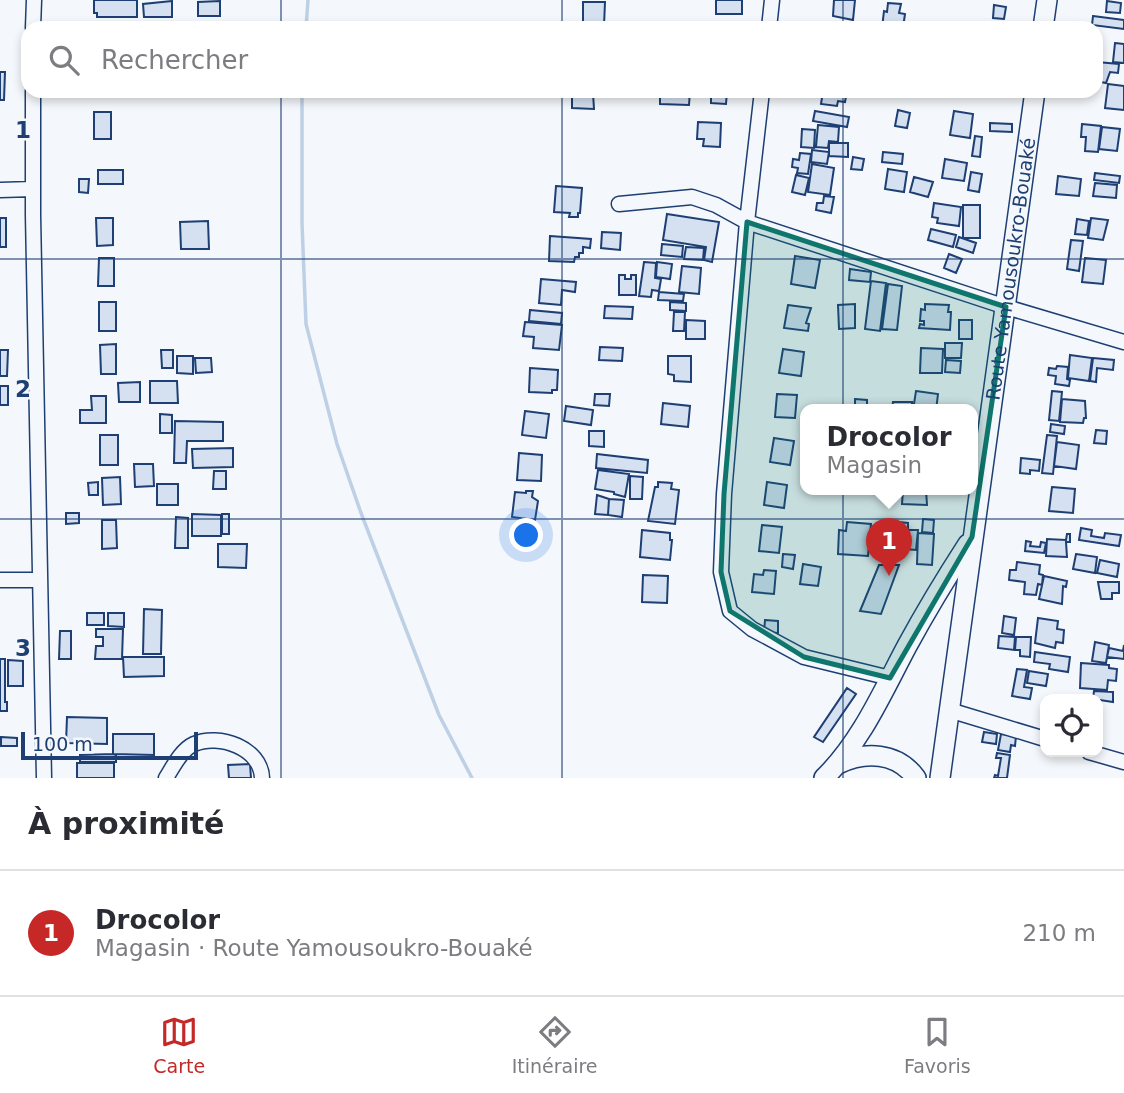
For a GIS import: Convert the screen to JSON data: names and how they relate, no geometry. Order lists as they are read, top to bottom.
{
  "streets": {
    "highway": ["Route Yamousoukro-Bouaké"]
  },
  "scale_bar": "100 m",
  "page": {
    "search": "Rechercher",
    "popup": ["Drocolor", "Magasin"],
    "pins": "1",
    "scale": "100 m",
    "heading": "À proximité",
    "list": [
      {
        "mark": "1",
        "name": "Drocolor",
        "note": "Magasin · Route Yamousoukro-Bouaké",
        "value": "210 m"
      }
    ],
    "nav": ["Carte", "Itinéraire", "Favoris"]
  },
  "grid": {
    "rows": ["1", "2", "3"]
  }
}
